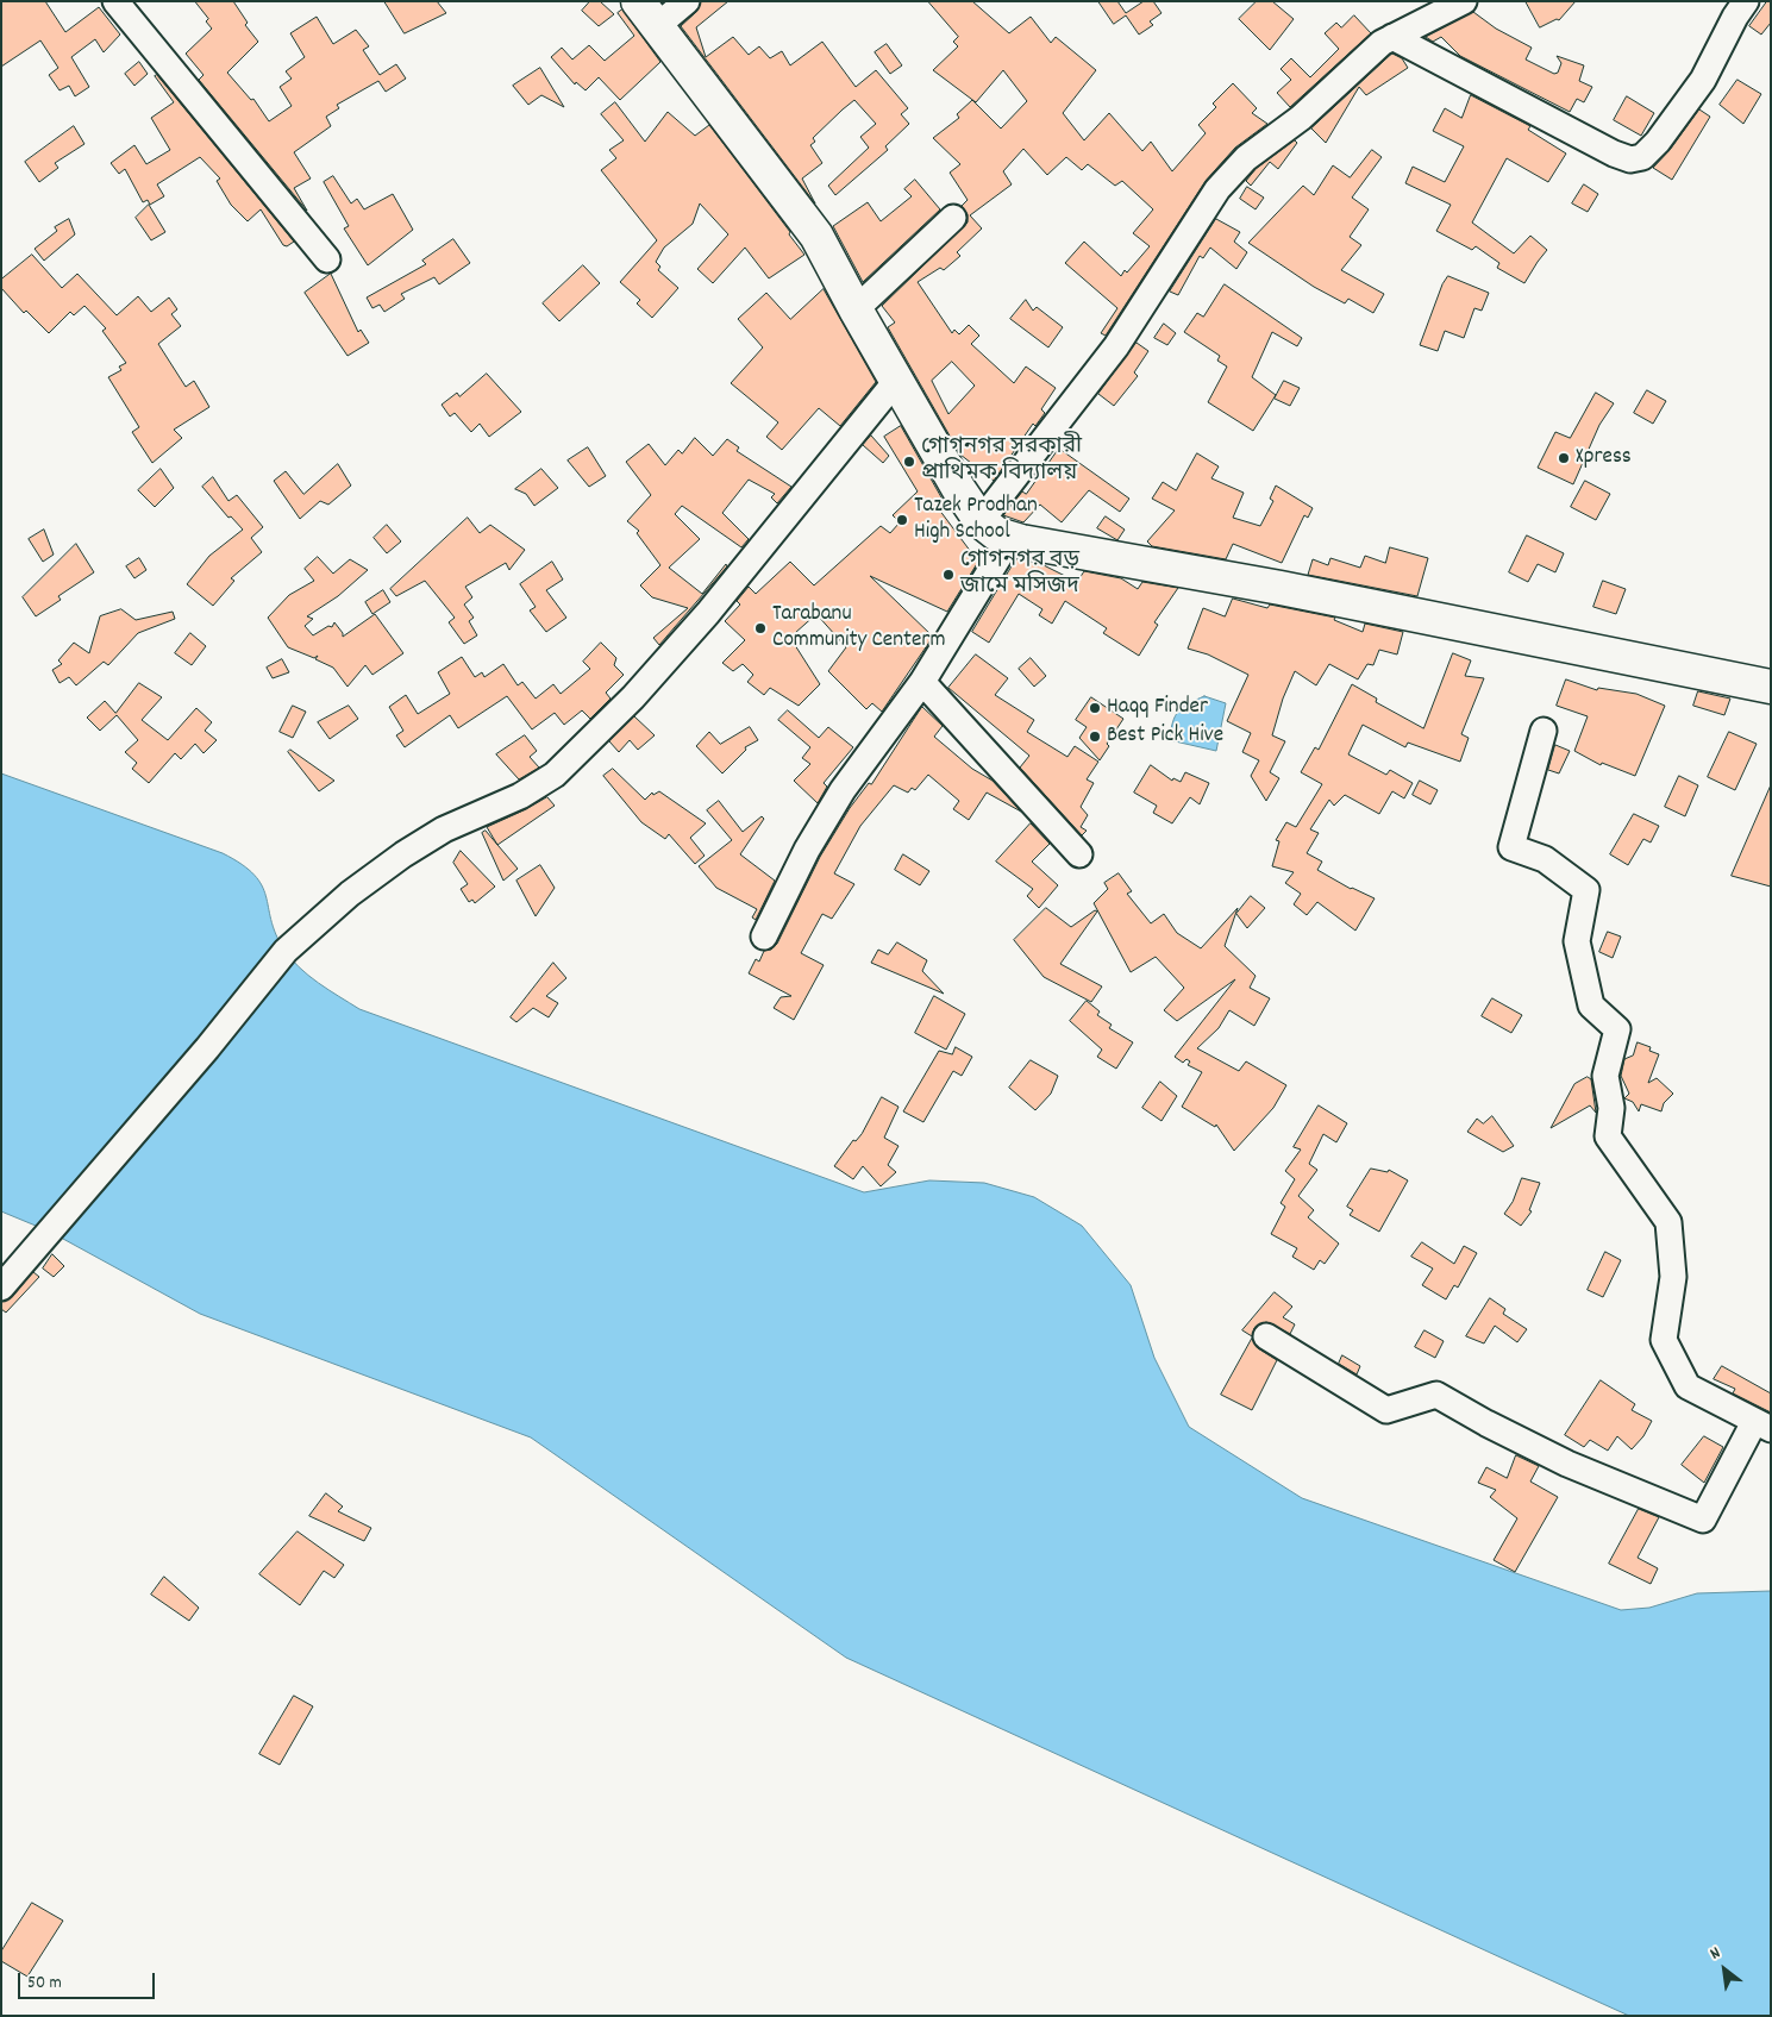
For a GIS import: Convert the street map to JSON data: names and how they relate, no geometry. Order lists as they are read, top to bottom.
{
  "places": [
    "Xpress",
    "গোগনগর সরকারী প্রাথিমক বিদ্যালয়",
    "Tazek Prodhan High School",
    "গোগনগর বড় জামে মসিজদ",
    "Tarabanu Community Centerm",
    "Haqq Finder",
    "Best Pick Hive"
  ],
  "scale_bar": "50 m",
  "north": "top left"
}
